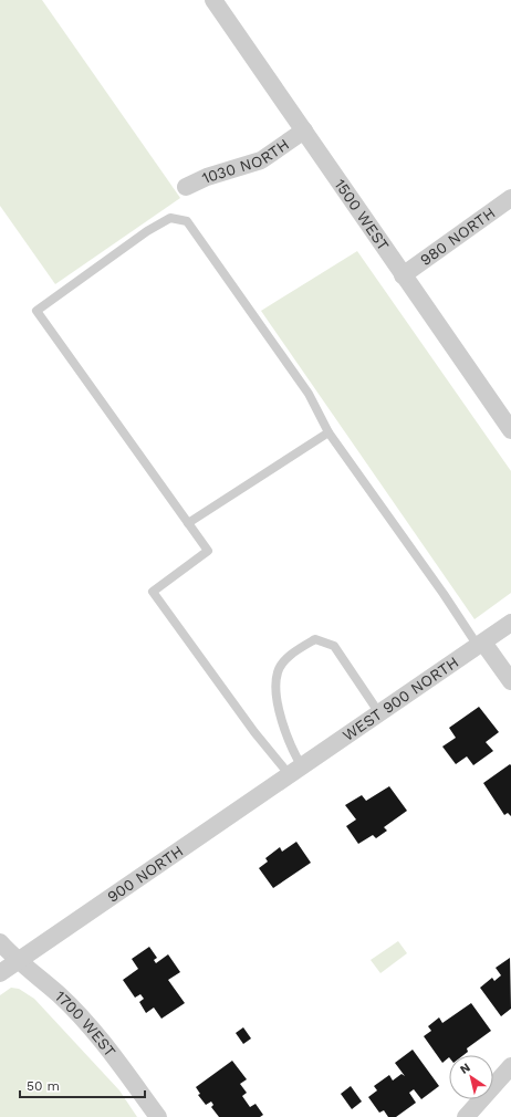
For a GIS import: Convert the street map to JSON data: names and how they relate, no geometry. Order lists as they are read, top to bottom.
{
  "streets": {
    "street": [
      "1030 NORTH",
      "1500 WEST",
      "980 NORTH",
      "WEST 900 NORTH",
      "900 NORTH",
      "1700 WEST"
    ]
  },
  "crossings": [
    ["1030 NORTH", "1500 WEST"],
    ["1500 WEST", "980 NORTH"],
    ["WEST 900 NORTH", "900 NORTH"],
    ["900 NORTH", "1700 WEST"]
  ],
  "scale_bar": "50 m",
  "north": "top left"
}
